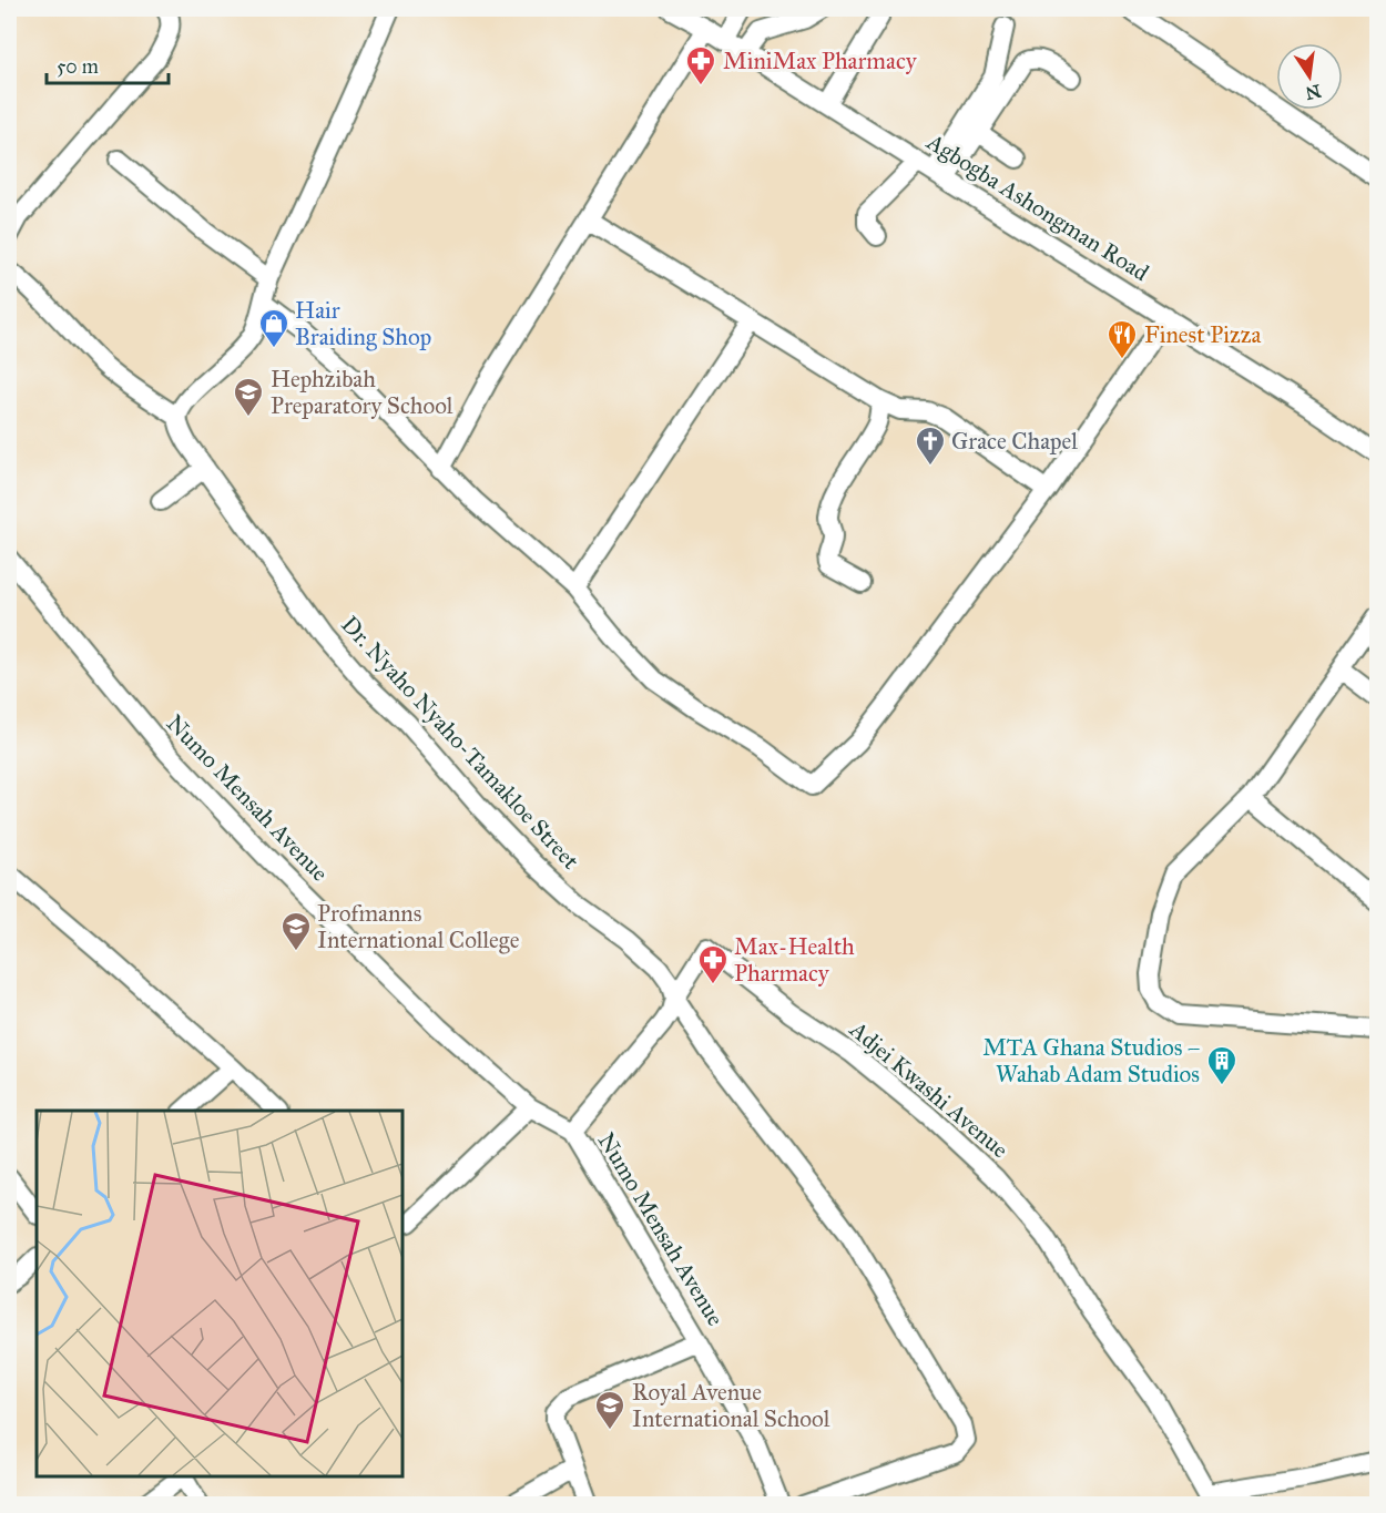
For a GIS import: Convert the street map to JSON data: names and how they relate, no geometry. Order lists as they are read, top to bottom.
{
  "streets": {
    "street": [
      "Agbogba Ashongman Road",
      "Dr. Nyaho Nyaho-Tamakloe Street",
      "Numo Mensah Avenue",
      "Adjei Kwashi Avenue"
    ]
  },
  "crossings": [
    ["Dr. Nyaho Nyaho-Tamakloe Street", "Adjei Kwashi Avenue"]
  ],
  "places": {
    "pharmacy": ["MiniMax Pharmacy", "Max-Health Pharmacy"],
    "shop": ["Hair Braiding Shop"],
    "restaurant": ["Finest Pizza"],
    "school or university": ["Hephzibah Preparatory School", "Profmanns International College", "Royal Avenue International School"],
    "church": ["Grace Chapel"],
    "building": ["MTA Ghana Studios – Wahab Adam Studios"]
  },
  "scale_bar": "50 m",
  "north": "bottom"
}
